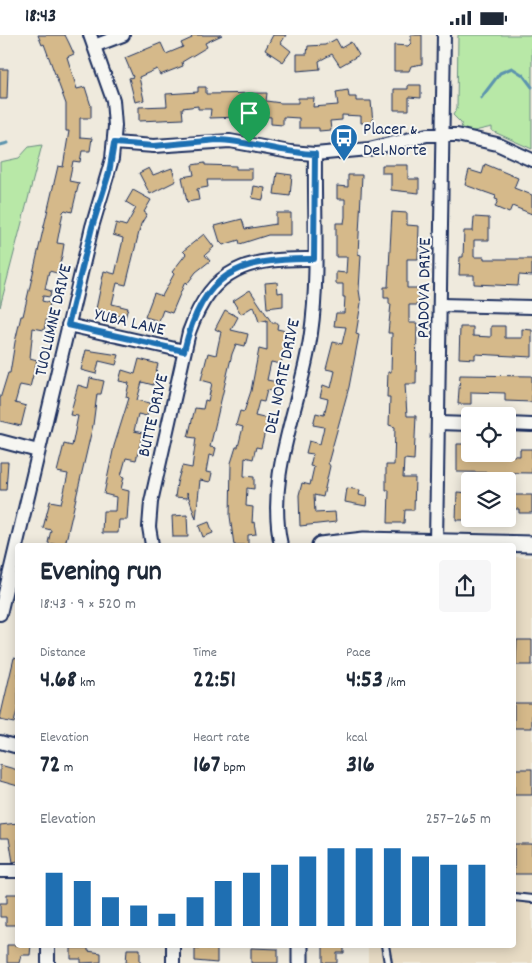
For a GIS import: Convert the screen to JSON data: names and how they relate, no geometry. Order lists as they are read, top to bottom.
{
  "streets": {
    "street": [
      "PADOVA DRIVE",
      "TUOLUMNE DRIVE",
      "YUBA LANE",
      "DEL NORTE DRIVE",
      "BUTTE DRIVE"
    ]
  },
  "crossings": [
    ["TUOLUMNE DRIVE", "YUBA LANE"],
    ["YUBA LANE", "BUTTE DRIVE"],
    ["DEL NORTE DRIVE", "BUTTE DRIVE"]
  ],
  "places": {
    "bus stop": ["Placer & Del Norte"]
  },
  "page": {
    "status": "18:43",
    "heading": ["Evening run", "18:43 · 9 × 520 m"],
    "stats": [
      ["Distance", "4.68 km"],
      ["Time", "22:51"],
      ["Pace", "4:53 /km"],
      ["Elevation", "72 m"],
      ["Heart rate", "167 bpm"],
      ["kcal", "316"]
    ],
    "chart": ["Elevation", "257–265 m"]
  }
}
